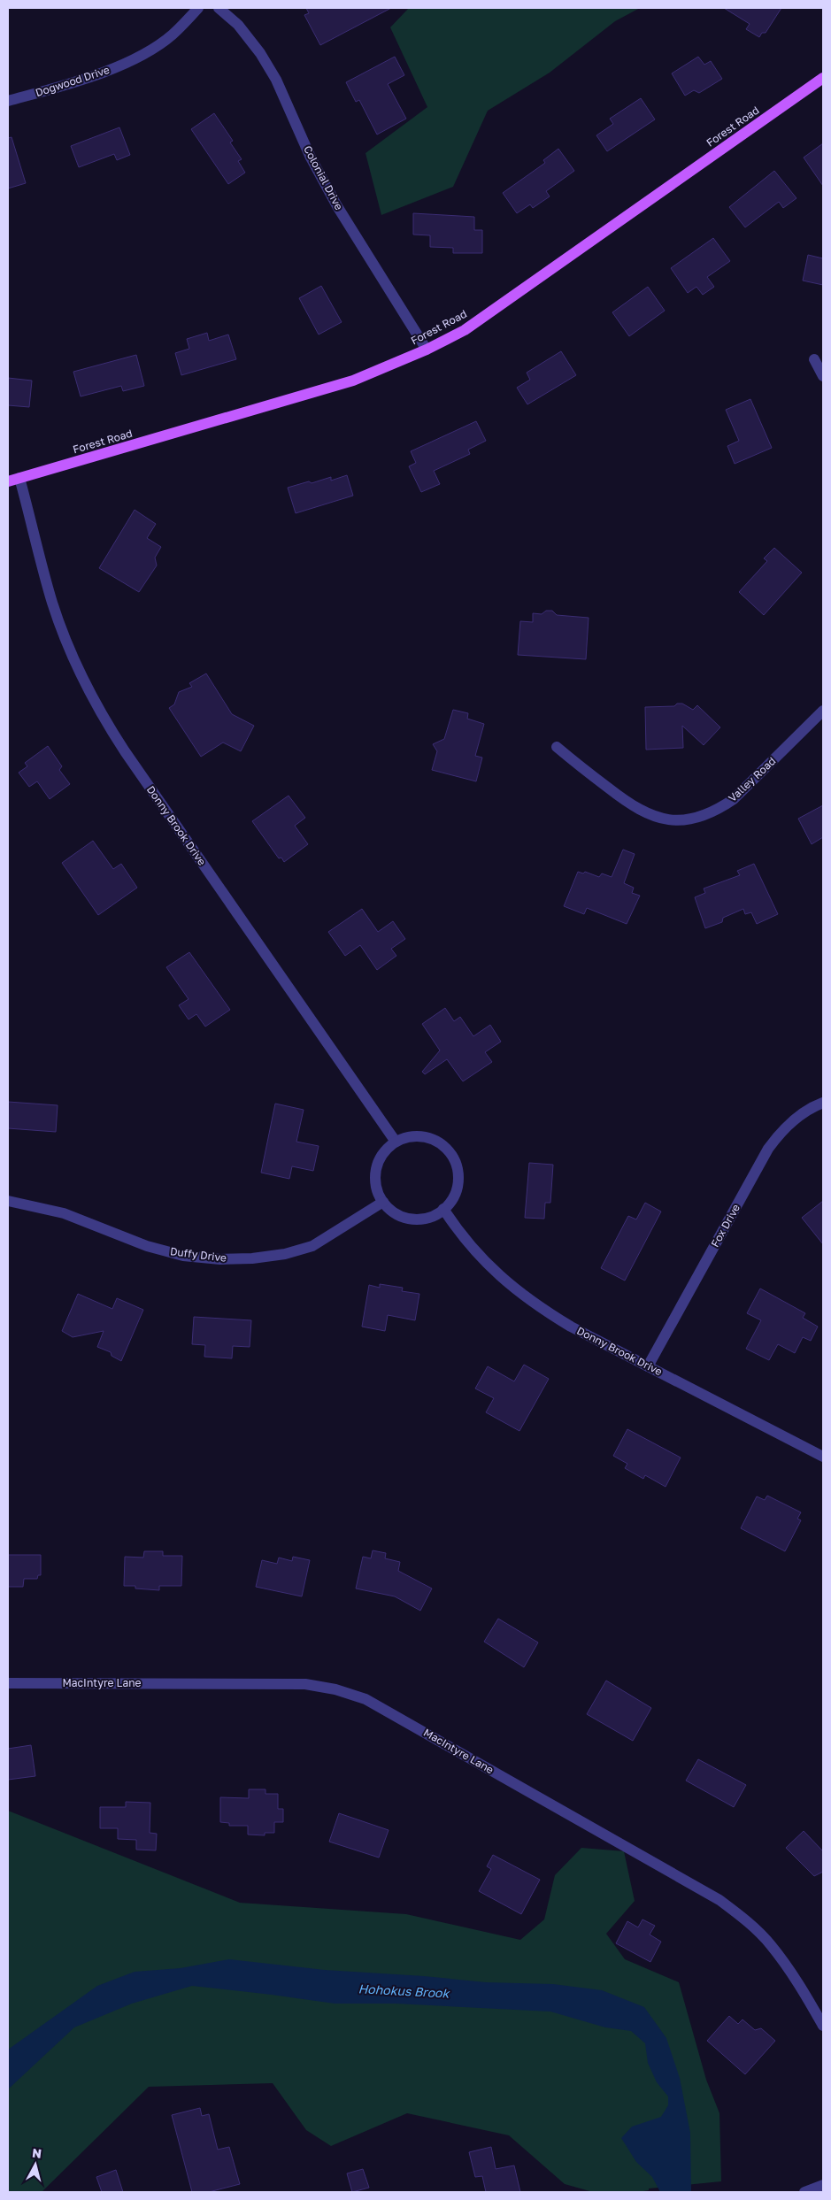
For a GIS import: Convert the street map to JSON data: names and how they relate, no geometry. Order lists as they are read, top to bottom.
{
  "streets": {
    "main road": ["Forest Road"],
    "street": [
      "Dogwood Drive",
      "Colonial Drive",
      "Valley Road",
      "Donny Brook Drive",
      "Fox Drive",
      "Duffy Drive",
      "MacIntyre Lane"
    ]
  },
  "crossings": [
    ["Forest Road", "Colonial Drive"],
    ["Forest Road", "Donny Brook Drive"],
    ["Donny Brook Drive", "Fox Drive"],
    ["Donny Brook Drive", "Duffy Drive"]
  ],
  "water": ["Hohokus Brook"],
  "north": "top"
}
